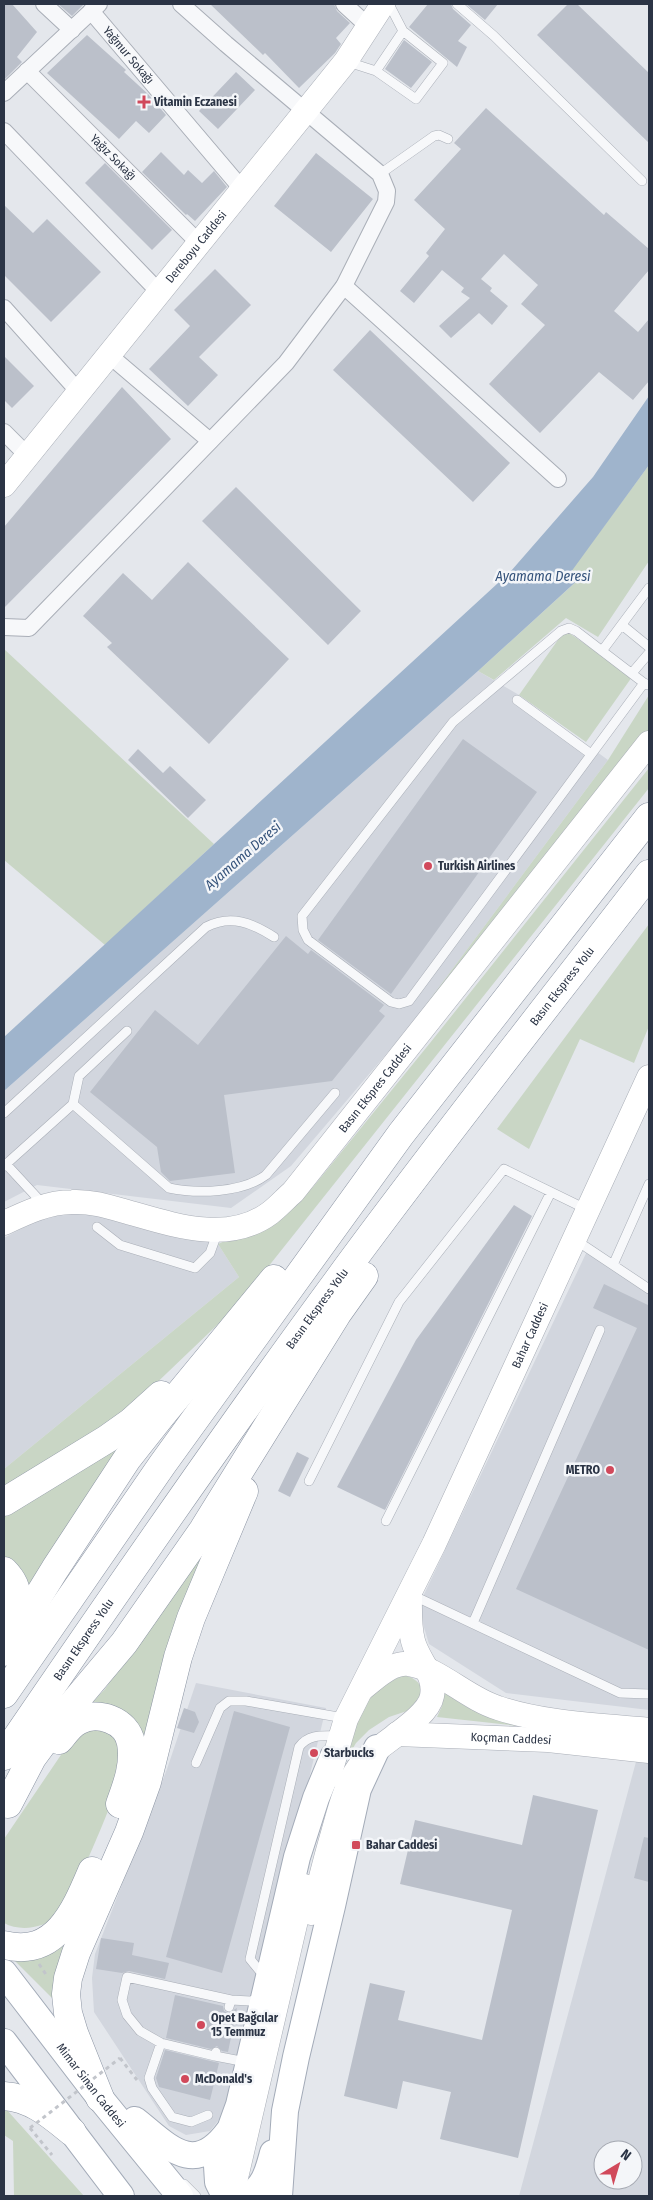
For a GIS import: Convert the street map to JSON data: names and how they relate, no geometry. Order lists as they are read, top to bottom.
{
  "streets": {
    "highway": ["Basın Ekspress Yolu"],
    "main road": [
      "Dereboyu Caddesi",
      "Basın Ekspres Caddesi",
      "Bahar Caddesi",
      "Koçman Caddesi",
      "Mimar Sinan Caddesi"
    ],
    "street": ["Yağmur Sokağı", "Yağız Sokağı"]
  },
  "crossings": [
    ["Yağmur Sokağı", "Dereboyu Caddesi"],
    ["Yağız Sokağı", "Dereboyu Caddesi"]
  ],
  "water": ["Ayamama Deresi"],
  "places": {
    "health": ["Vitamin Eczanesi"],
    "other": [
      "Turkish Airlines",
      "METRO",
      "Starbucks",
      "Opet Bağcılar 15 Temmuz",
      "McDonald's"
    ],
    "transit": ["Bahar Caddesi"]
  },
  "north": "top right"
}
